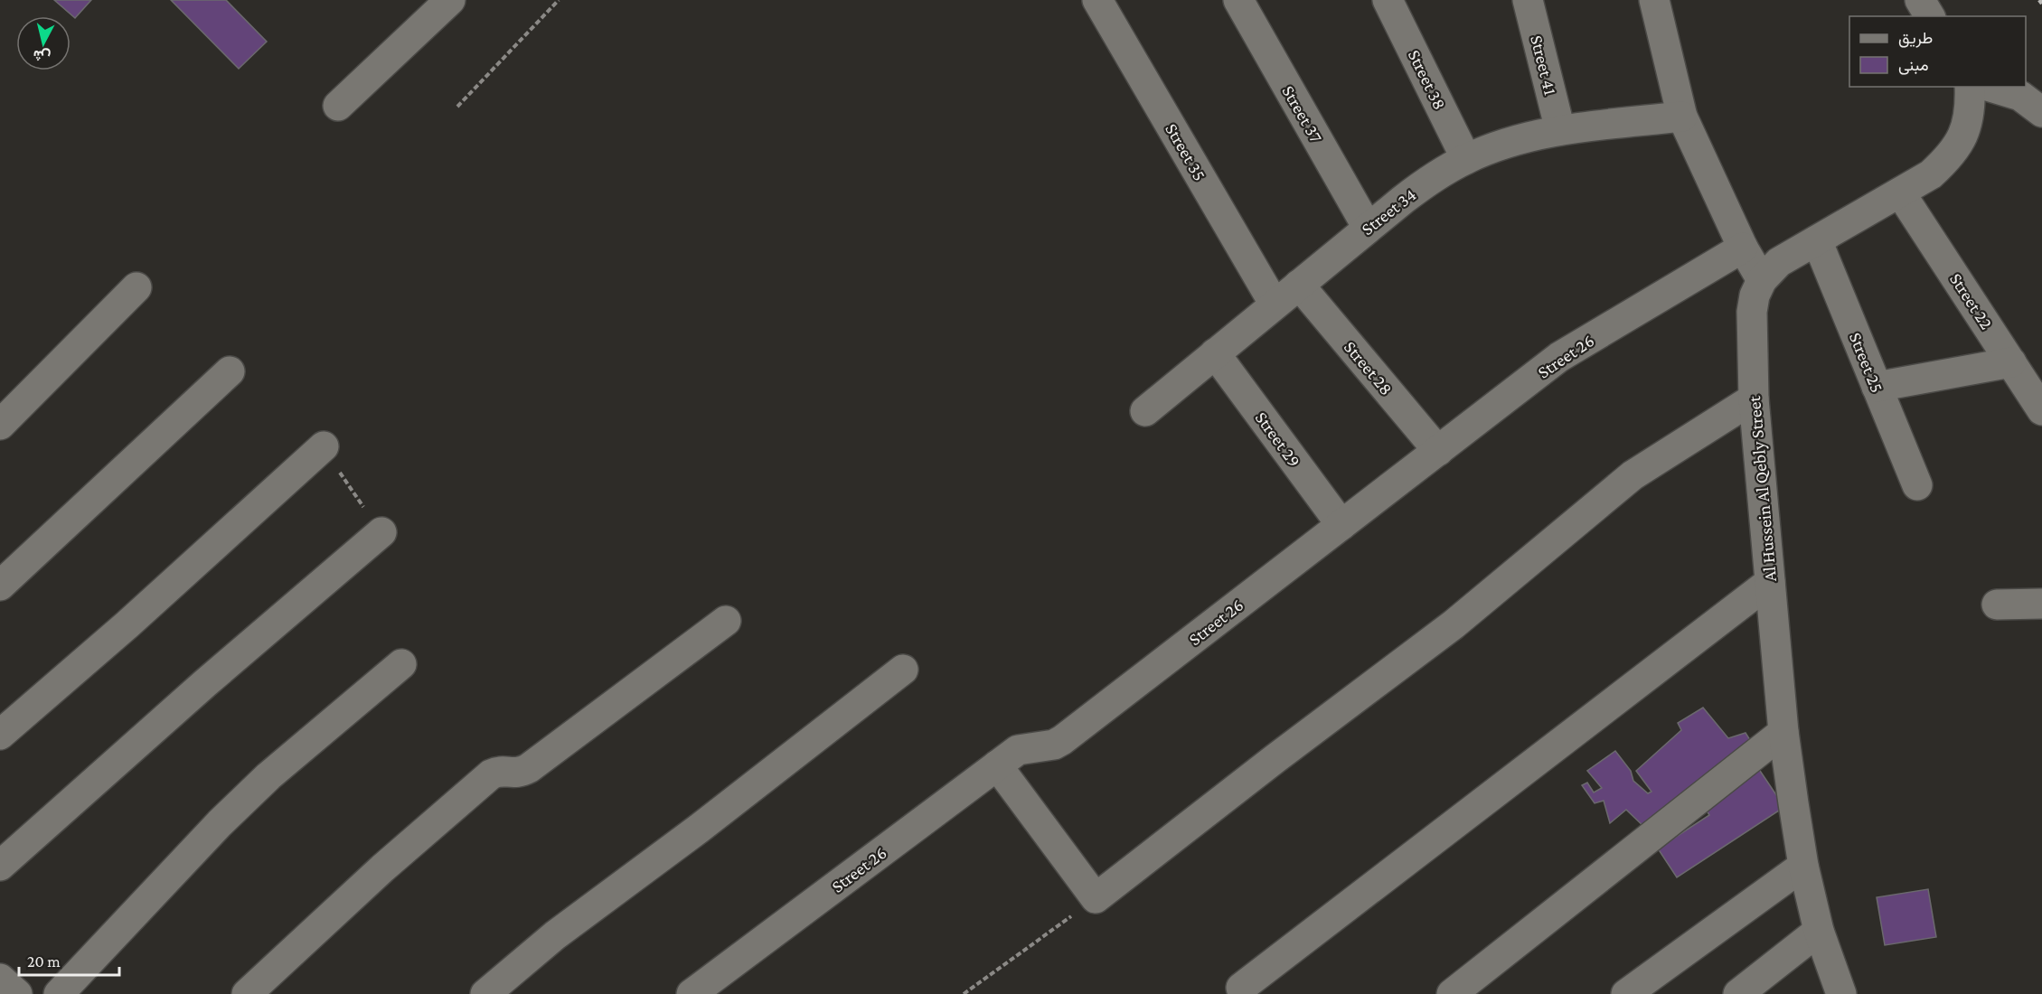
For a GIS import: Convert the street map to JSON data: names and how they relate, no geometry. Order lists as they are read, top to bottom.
{
  "streets": {
    "street": [
      "Street 41",
      "Street 38",
      "Street 37",
      "Street 35",
      "Street 34",
      "Street 22",
      "Street 26",
      "Street 25",
      "Street 28",
      "Street 29",
      "Al Hussein Al Qebly Street"
    ]
  },
  "crossings": [
    ["Street 41", "Street 34"],
    ["Street 38", "Street 34"],
    ["Street 37", "Street 34"],
    ["Street 35", "Street 34"],
    ["Street 34", "Street 28"],
    ["Street 34", "Street 29"],
    ["Street 22", "Al Hussein Al Qebly Street"],
    ["Street 26", "Street 28"],
    ["Street 26", "Street 29"],
    ["Street 25", "Al Hussein Al Qebly Street"]
  ],
  "legend": ["طريق", "مبنى"],
  "scale_bar": "20 m",
  "north": "bottom"
}
